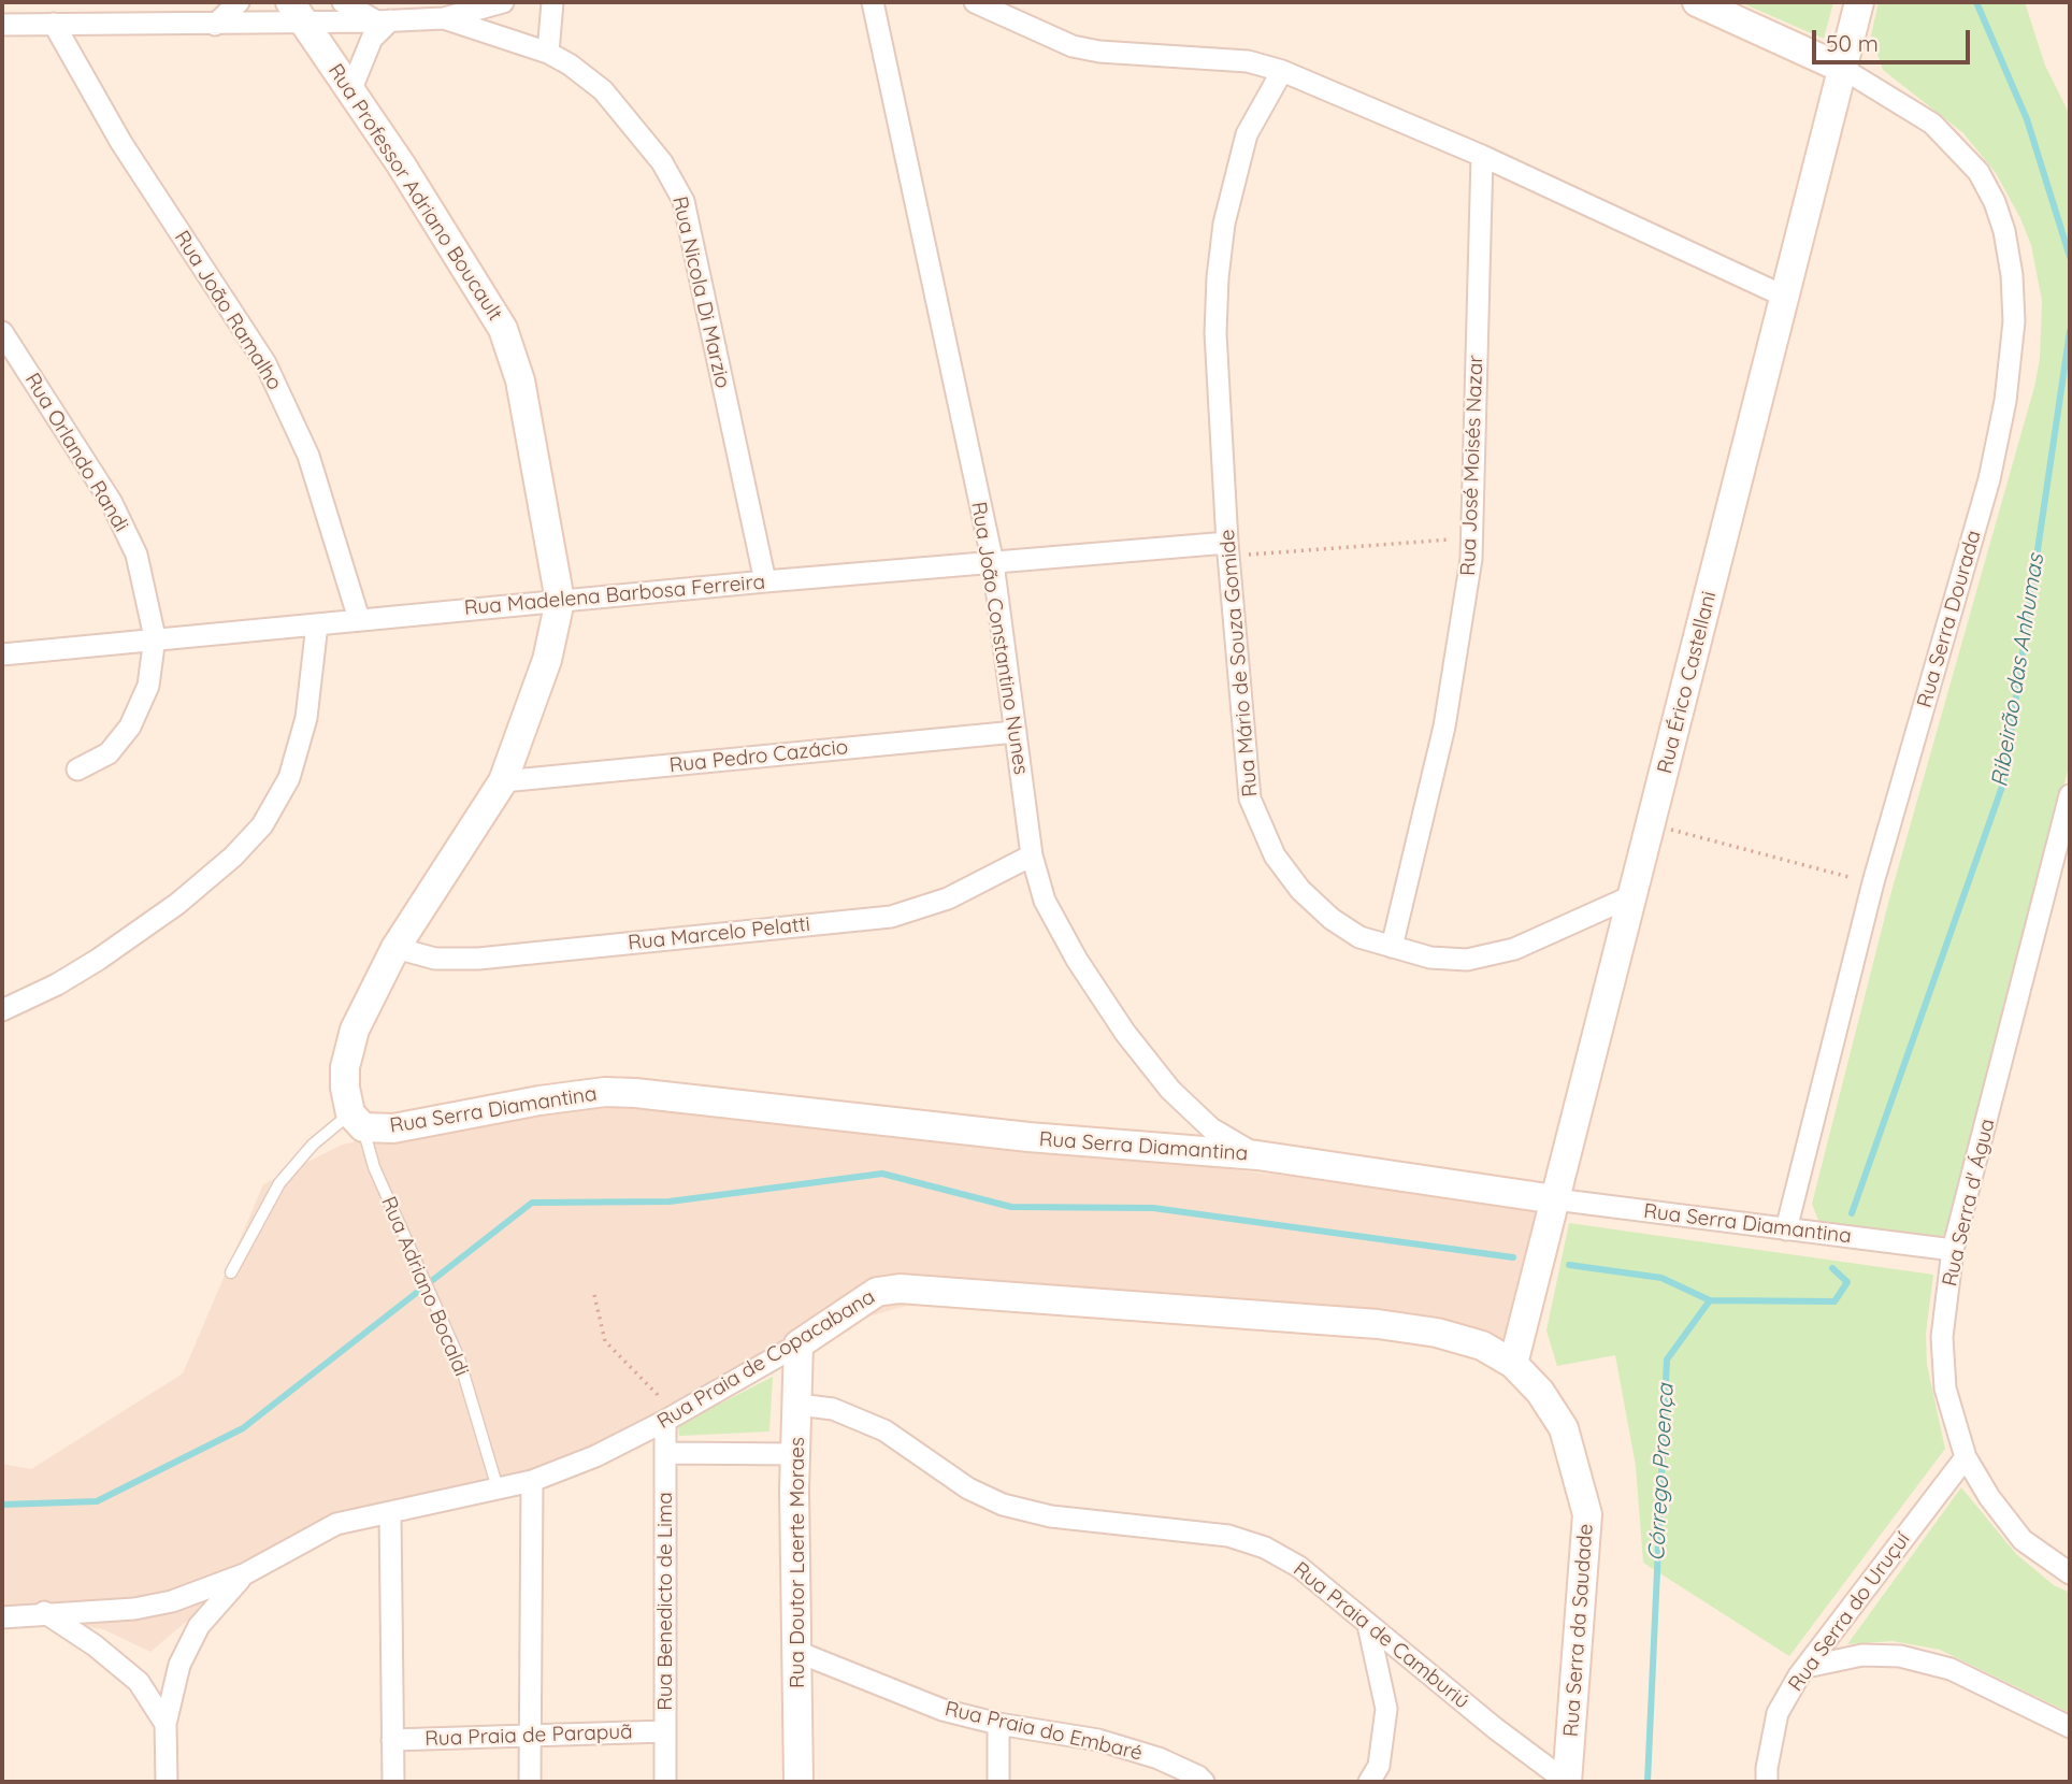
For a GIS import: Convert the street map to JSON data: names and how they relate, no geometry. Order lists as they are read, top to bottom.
{
  "streets": {
    "street": [
      "Rua Professor Adriano Boucault",
      "Rua Nicola Di Marzio",
      "Rua João Ramalho",
      "Rua Orlando Randi",
      "Rua José Moisés Nazar",
      "Rua Madelena Barbosa Ferreira",
      "Rua Serra Dourada",
      "Rua João Constantino Nunes",
      "Rua Mário de Souza Gomide",
      "Rua Érico Castellani",
      "Rua Pedro Cazácio",
      "Rua Marcelo Pelatti",
      "Rua Serra Diamantina",
      "Rua Serra d' Água",
      "Rua Praia de Copacabana",
      "Rua Doutor Laerte Moraes",
      "Rua Benedicto de Lima",
      "Rua Serra do Uruçuí",
      "Rua Serra da Saudade",
      "Rua Praia de Camburiú",
      "Rua Praia do Embaré",
      "Rua Praia de Parapuã"
    ],
    "lane": ["Rua Adriano Bocaldi"]
  },
  "crossings": [
    ["Rua Professor Adriano Boucault", "Rua Madelena Barbosa Ferreira"],
    ["Rua Professor Adriano Boucault", "Rua Pedro Cazácio"],
    ["Rua Professor Adriano Boucault", "Rua Marcelo Pelatti"],
    ["Rua Professor Adriano Boucault", "Rua Serra Diamantina"],
    ["Rua Professor Adriano Boucault", "Rua Adriano Bocaldi"],
    ["Rua Nicola Di Marzio", "Rua Madelena Barbosa Ferreira"],
    ["Rua João Ramalho", "Rua Madelena Barbosa Ferreira"],
    ["Rua Orlando Randi", "Rua Madelena Barbosa Ferreira"],
    ["Rua José Moisés Nazar", "Rua Mário de Souza Gomide"],
    ["Rua Madelena Barbosa Ferreira", "Rua João Constantino Nunes"],
    ["Rua Madelena Barbosa Ferreira", "Rua Mário de Souza Gomide"],
    ["Rua Serra Dourada", "Rua Érico Castellani"],
    ["Rua Serra Dourada", "Rua Serra Diamantina"],
    ["Rua João Constantino Nunes", "Rua Pedro Cazácio"],
    ["Rua João Constantino Nunes", "Rua Marcelo Pelatti"],
    ["Rua João Constantino Nunes", "Rua Serra Diamantina"],
    ["Rua Mário de Souza Gomide", "Rua Érico Castellani"],
    ["Rua Érico Castellani", "Rua Serra Diamantina"],
    ["Rua Érico Castellani", "Rua Praia de Copacabana"],
    ["Rua Érico Castellani", "Rua Serra da Saudade"],
    ["Rua Serra Diamantina", "Rua Serra d' Água"],
    ["Rua Serra Diamantina", "Rua Adriano Bocaldi"],
    ["Rua Serra d' Água", "Rua Serra do Uruçuí"],
    ["Rua Adriano Bocaldi", "Rua Praia de Copacabana"],
    ["Rua Praia de Copacabana", "Rua Doutor Laerte Moraes"],
    ["Rua Praia de Copacabana", "Rua Benedicto de Lima"],
    ["Rua Praia de Copacabana", "Rua Serra da Saudade"],
    ["Rua Doutor Laerte Moraes", "Rua Praia de Camburiú"],
    ["Rua Doutor Laerte Moraes", "Rua Praia do Embaré"],
    ["Rua Benedicto de Lima", "Rua Praia de Parapuã"],
    ["Rua Serra da Saudade", "Rua Praia de Camburiú"]
  ],
  "water": ["Ribeirão das Anhumas", "Córrego Proença"],
  "scale_bar": "50 m"
}
